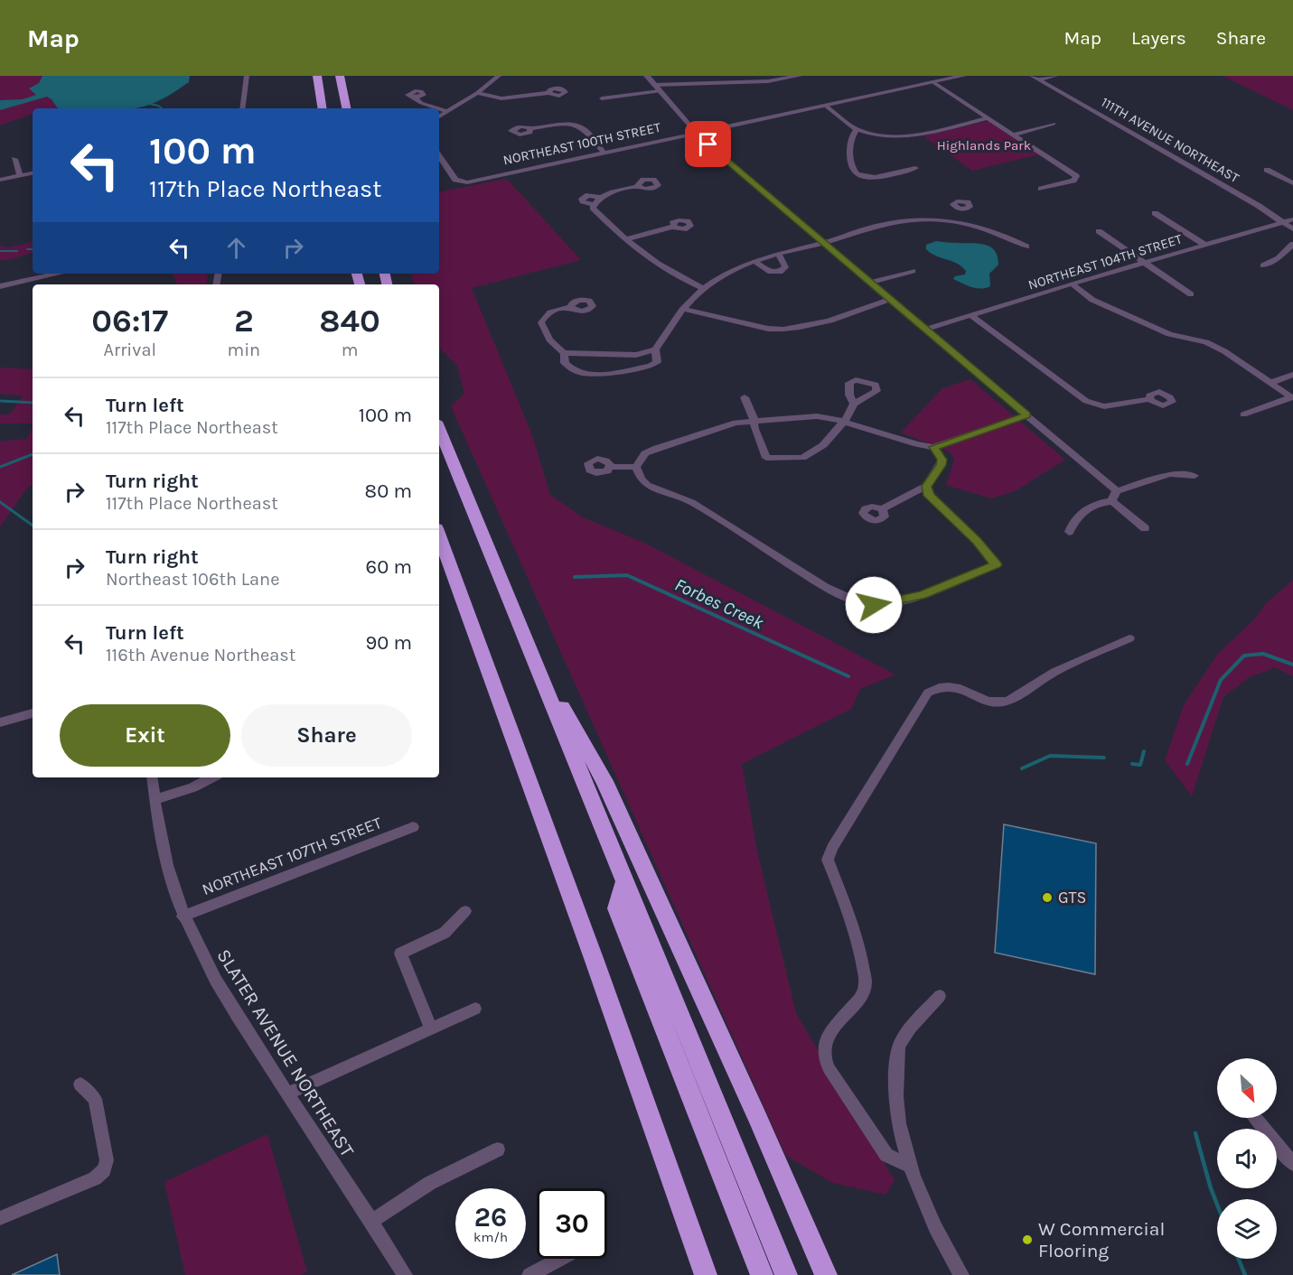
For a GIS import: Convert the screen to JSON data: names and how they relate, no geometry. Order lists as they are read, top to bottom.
{
  "streets": {
    "street": [
      "111TH AVENUE NORTHEAST",
      "NORTHEAST 100TH STREET",
      "NORTHEAST 104TH STREET",
      "NORTHEAST 107TH STREET",
      "SLATER AVENUE NORTHEAST"
    ]
  },
  "crossings": [
    ["111TH AVENUE NORTHEAST", "NORTHEAST 104TH STREET"],
    ["NORTHEAST 107TH STREET", "SLATER AVENUE NORTHEAST"]
  ],
  "water": ["Forbes Creek"],
  "parks": ["Highlands Park"],
  "places": ["GTS", "W Commercial Flooring"],
  "north": "bottom right",
  "page": {
    "header": "Map",
    "nav": ["Map", "Layers", "Share"],
    "turn": ["100 m", "117th Place Northeast"],
    "eta": [
      "06:17",
      "Arrival",
      "2",
      "min",
      "840",
      "m"
    ],
    "list": [
      {
        "name": "Turn left",
        "note": "117th Place Northeast",
        "value": "100 m"
      },
      {
        "name": "Turn right",
        "note": "117th Place Northeast",
        "value": "80 m"
      },
      {
        "name": "Turn right",
        "note": "Northeast 106th Lane",
        "value": "60 m"
      },
      {
        "name": "Turn left",
        "note": "116th Avenue Northeast",
        "value": "90 m"
      }
    ],
    "buttons": ["Exit", "Share"],
    "speed": "26 km/h",
    "limit": "30"
  }
}
